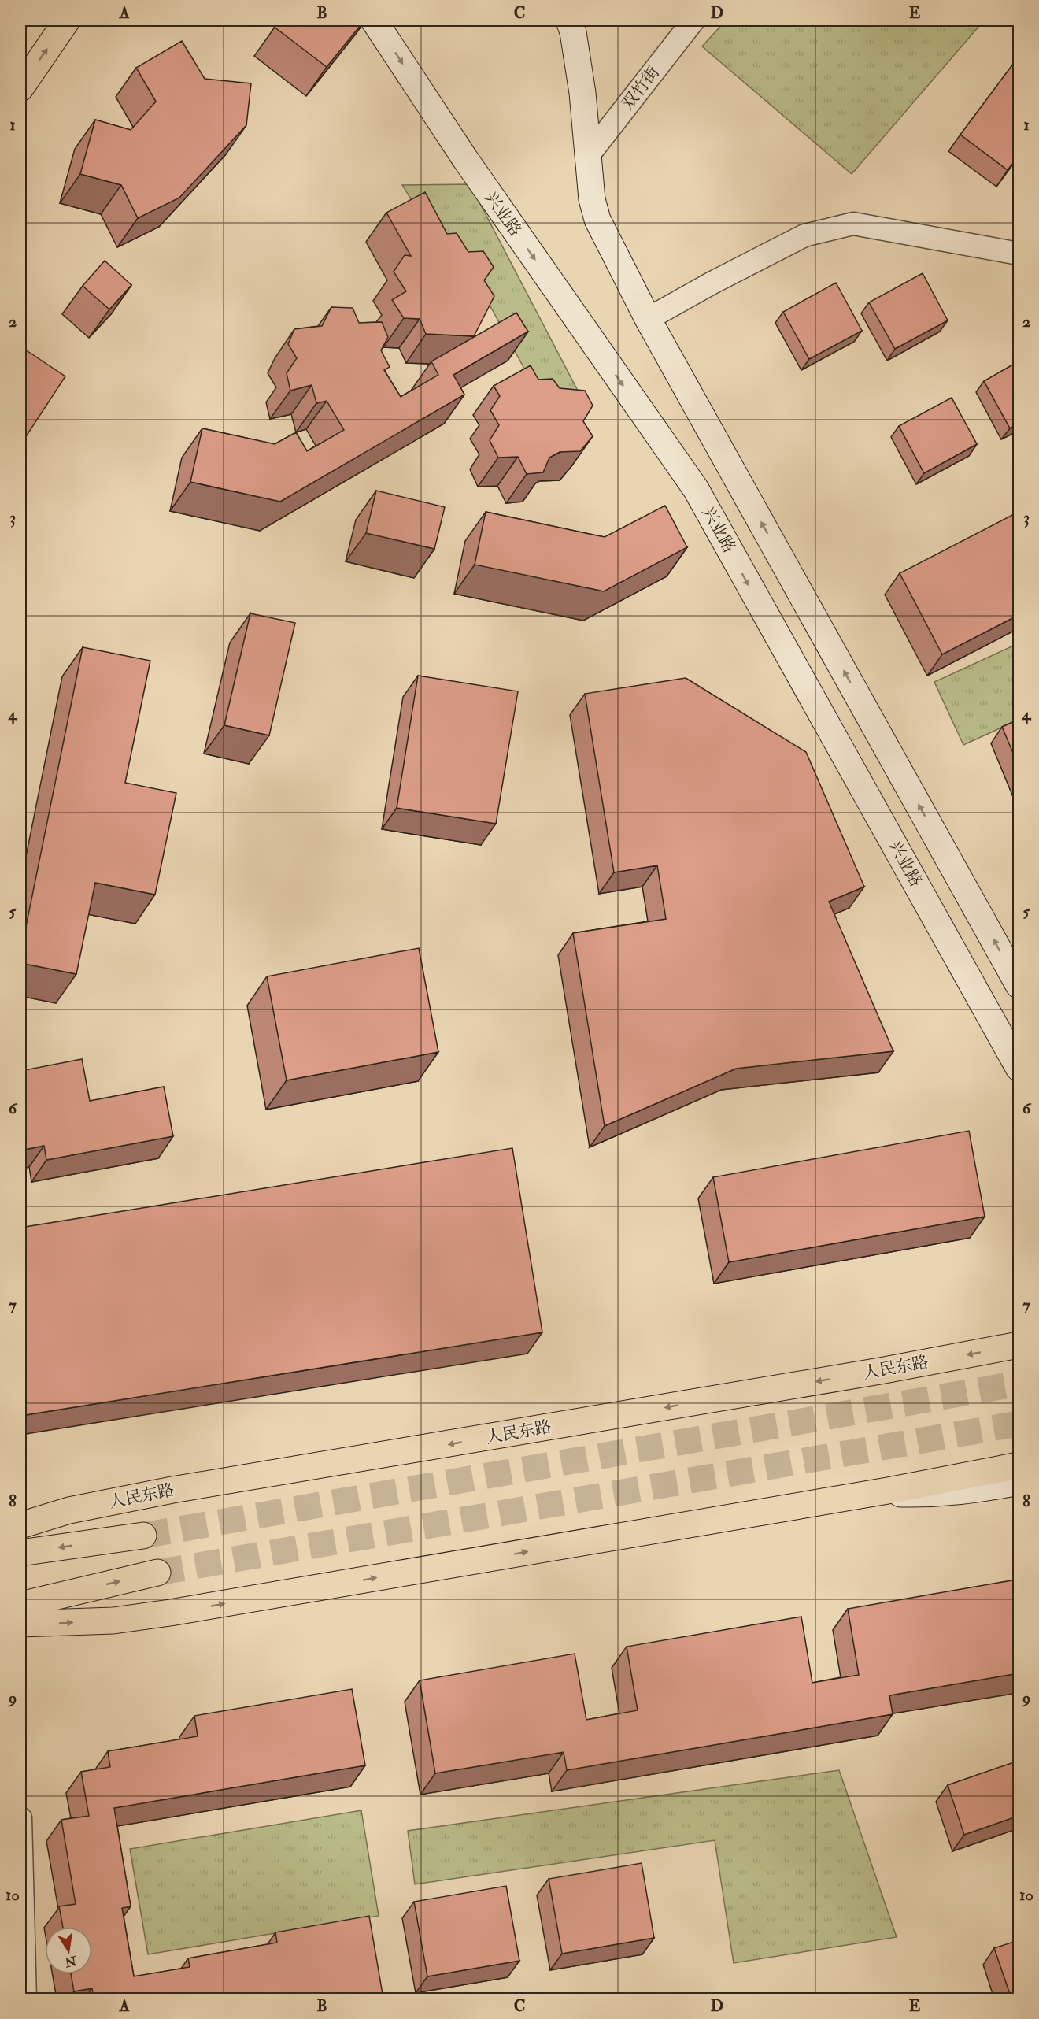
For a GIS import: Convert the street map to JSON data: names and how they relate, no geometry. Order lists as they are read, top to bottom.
{
  "streets": {
    "main road": ["兴业路", "人民东路"],
    "street": ["双竹街"]
  },
  "north": "bottom",
  "grid": {
    "columns": [
      "A",
      "B",
      "C",
      "D",
      "E"
    ],
    "rows": [
      "1",
      "2",
      "3",
      "4",
      "5",
      "6",
      "7",
      "8",
      "9",
      "10"
    ]
  }
}
